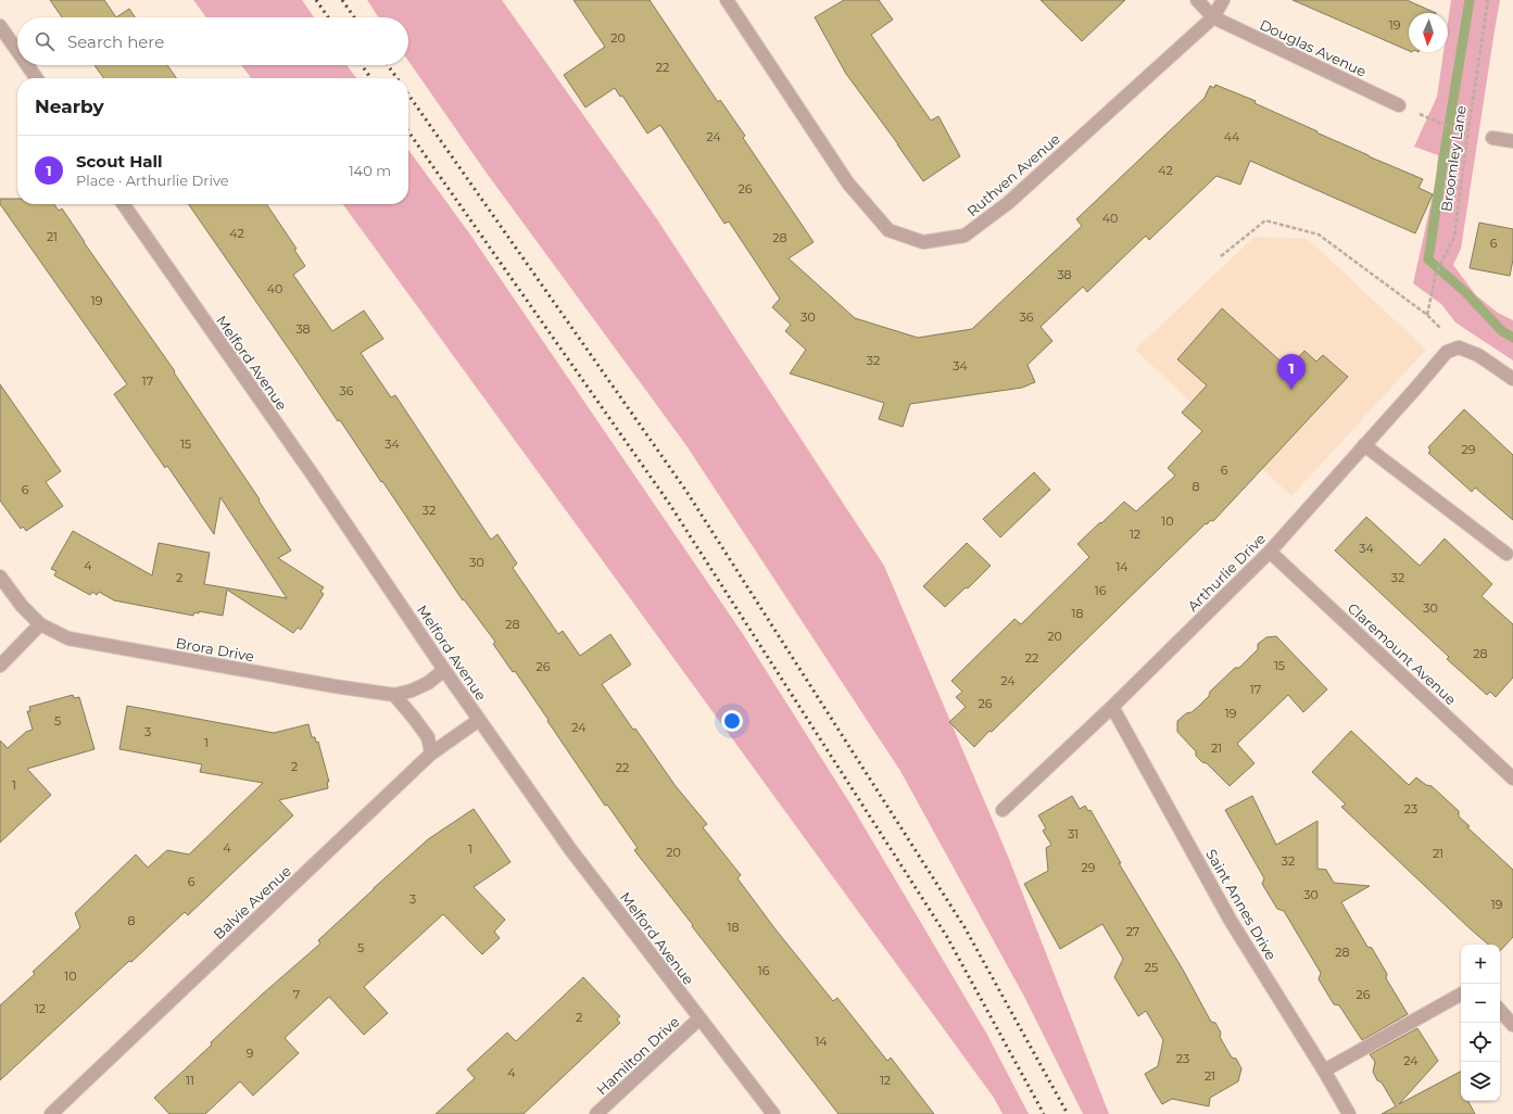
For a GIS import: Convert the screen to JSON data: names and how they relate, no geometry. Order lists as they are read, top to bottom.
{
  "streets": {
    "street": [
      "Douglas Avenue",
      "Ruthven Avenue",
      "Melford Avenue",
      "Arthurlie Drive",
      "Brora Drive",
      "Claremount Avenue",
      "Balvie Avenue",
      "Saint Annes Drive",
      "Hamilton Drive"
    ],
    "path": ["Broomley Lane"]
  },
  "crossings": [
    ["Douglas Avenue", "Ruthven Avenue"],
    ["Melford Avenue", "Brora Drive"],
    ["Melford Avenue", "Balvie Avenue"],
    ["Melford Avenue", "Hamilton Drive"],
    ["Arthurlie Drive", "Claremount Avenue"],
    ["Arthurlie Drive", "Saint Annes Drive"]
  ],
  "house_numbers": [
    "19",
    "20",
    "22",
    "24",
    "44",
    "42",
    "26",
    "40",
    "42",
    "21",
    "28",
    "6",
    "38",
    "40",
    "19",
    "30",
    "36",
    "38",
    "32",
    "34",
    "17",
    "36",
    "15",
    "34",
    "29",
    "6",
    "8",
    "6",
    "32",
    "10",
    "12",
    "34",
    "30",
    "4",
    "14",
    "2",
    "32",
    "16",
    "30",
    "18",
    "28",
    "20",
    "28",
    "22",
    "15",
    "26",
    "24",
    "17",
    "26",
    "19",
    "5",
    "24",
    "3",
    "1",
    "21",
    "2",
    "22",
    "1",
    "23",
    "31",
    "4",
    "1",
    "20",
    "21",
    "32",
    "29",
    "6",
    "30",
    "3",
    "19",
    "8",
    "18",
    "27",
    "5",
    "28",
    "25",
    "16",
    "10",
    "7",
    "26",
    "12",
    "2",
    "14",
    "9",
    "23",
    "24",
    "4",
    "21",
    "11",
    "12"
  ],
  "north": "bottom",
  "page": {
    "search": "Search here",
    "heading": "Nearby",
    "list": [
      {
        "mark": "1",
        "name": "Scout Hall",
        "note": "Place · Arthurlie Drive",
        "value": "140 m"
      }
    ],
    "pins": "1",
    "map_buttons": ["+", "−"]
  }
}
